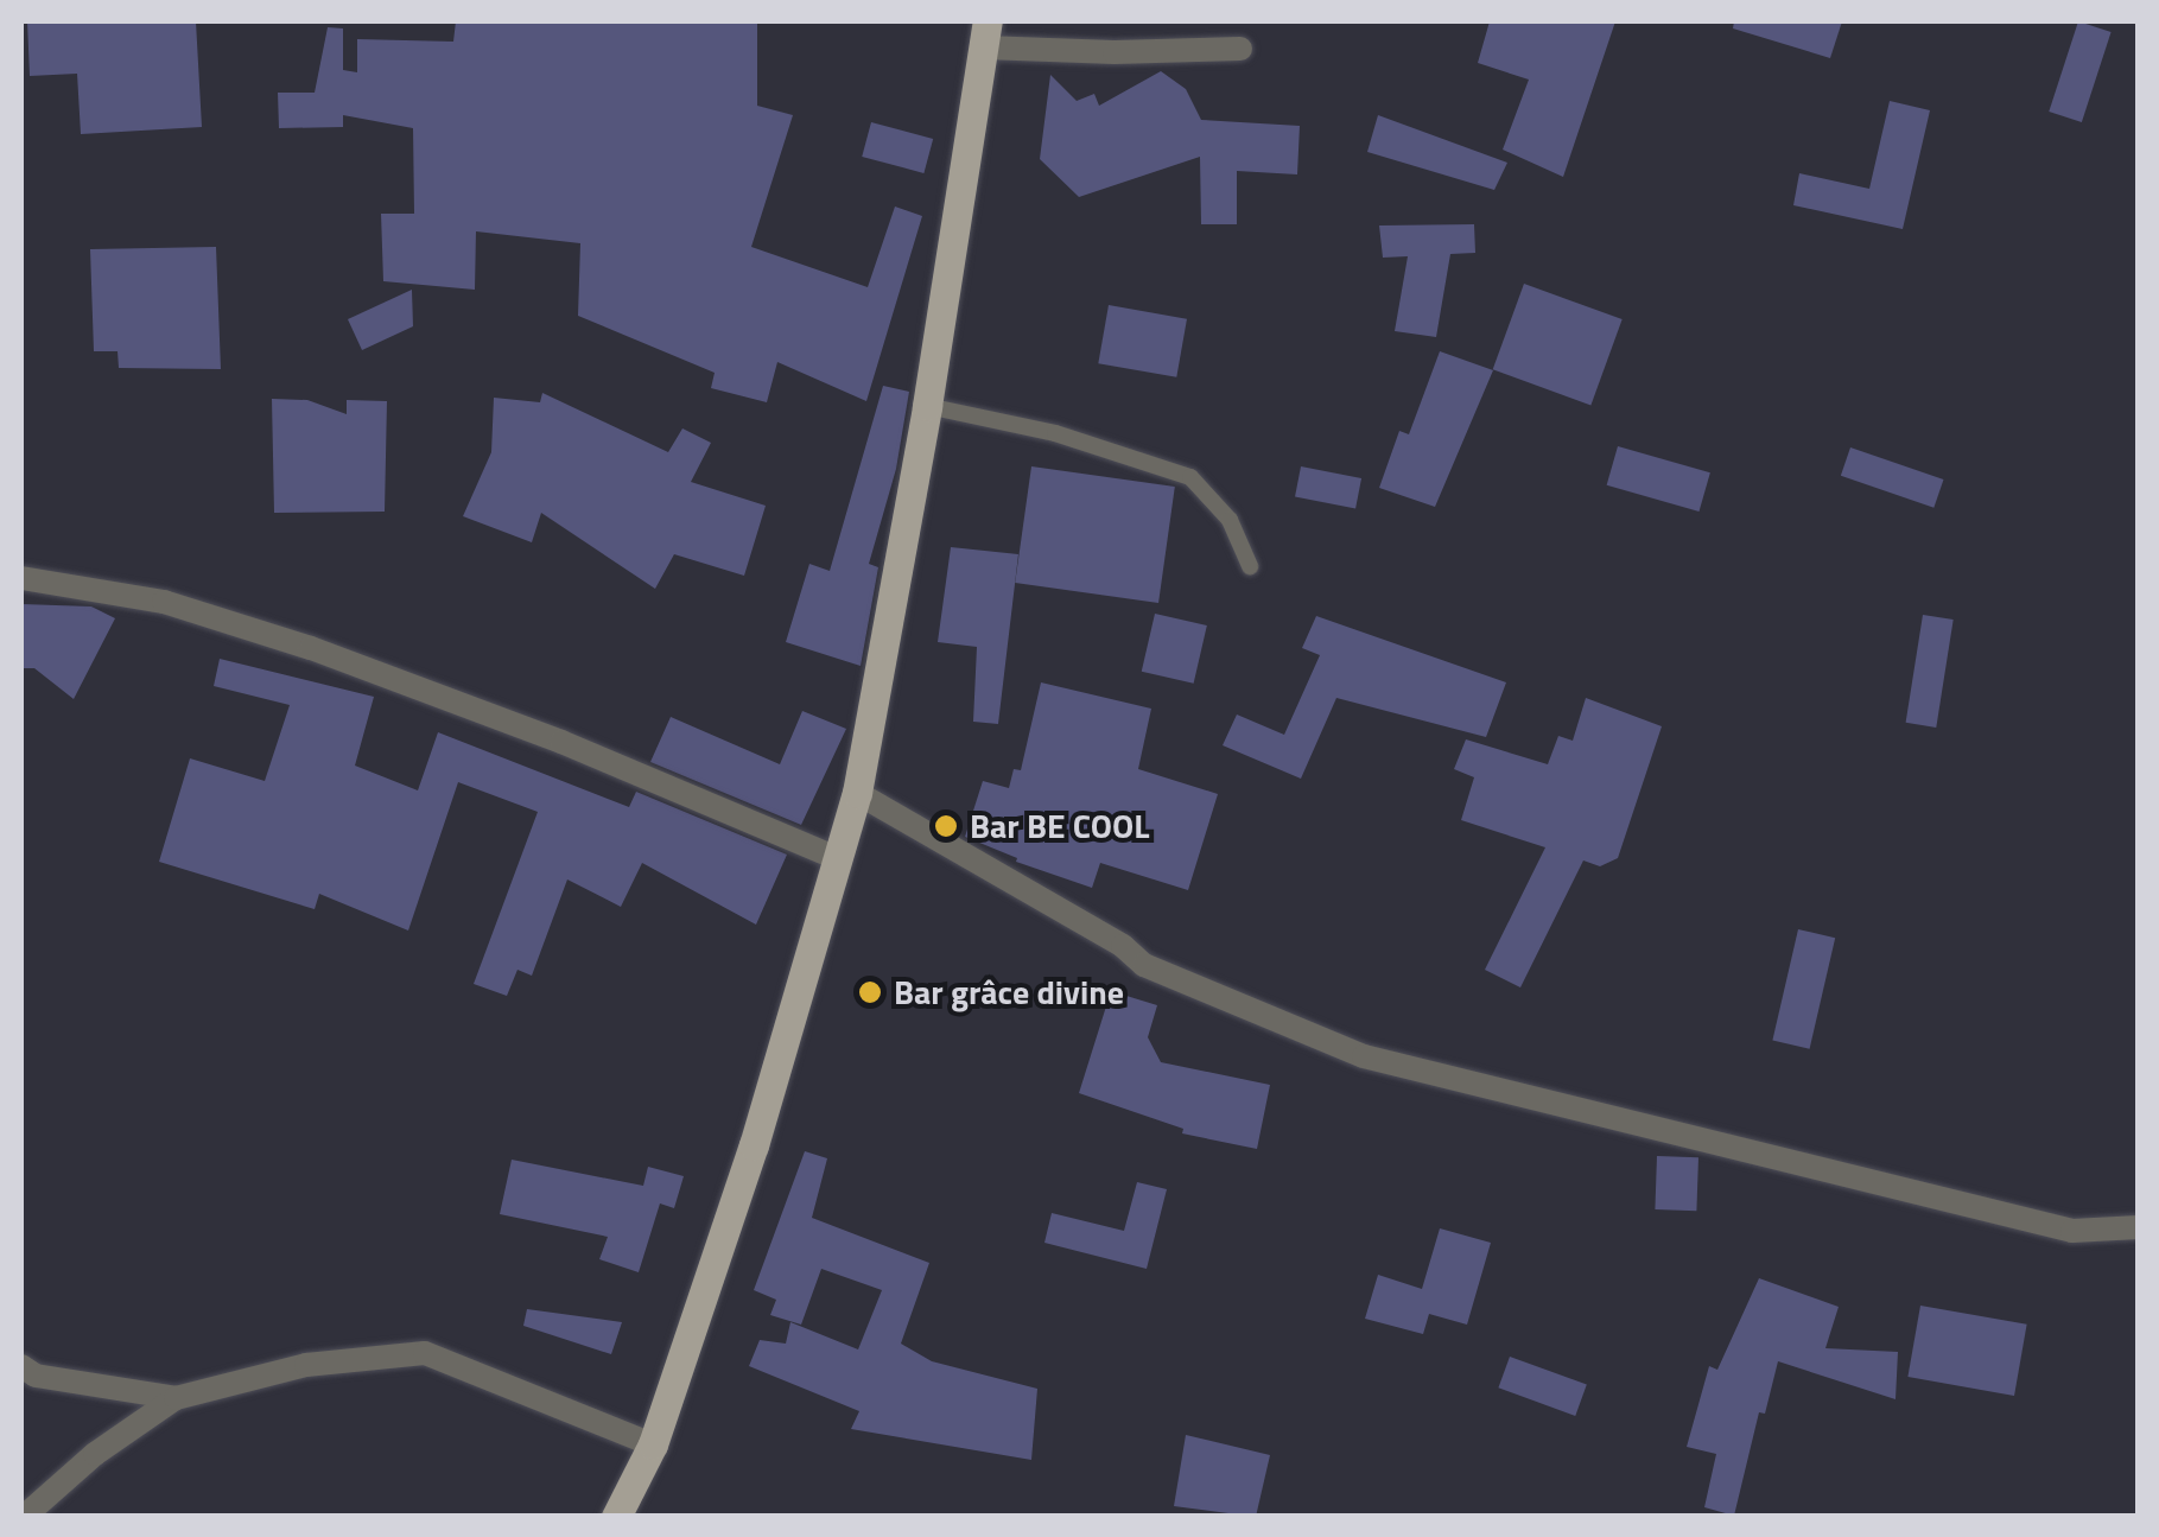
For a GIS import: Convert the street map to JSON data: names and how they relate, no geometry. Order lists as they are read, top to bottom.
{
  "places": ["Bar BE COOL", "Bar grâce divine"]
}
